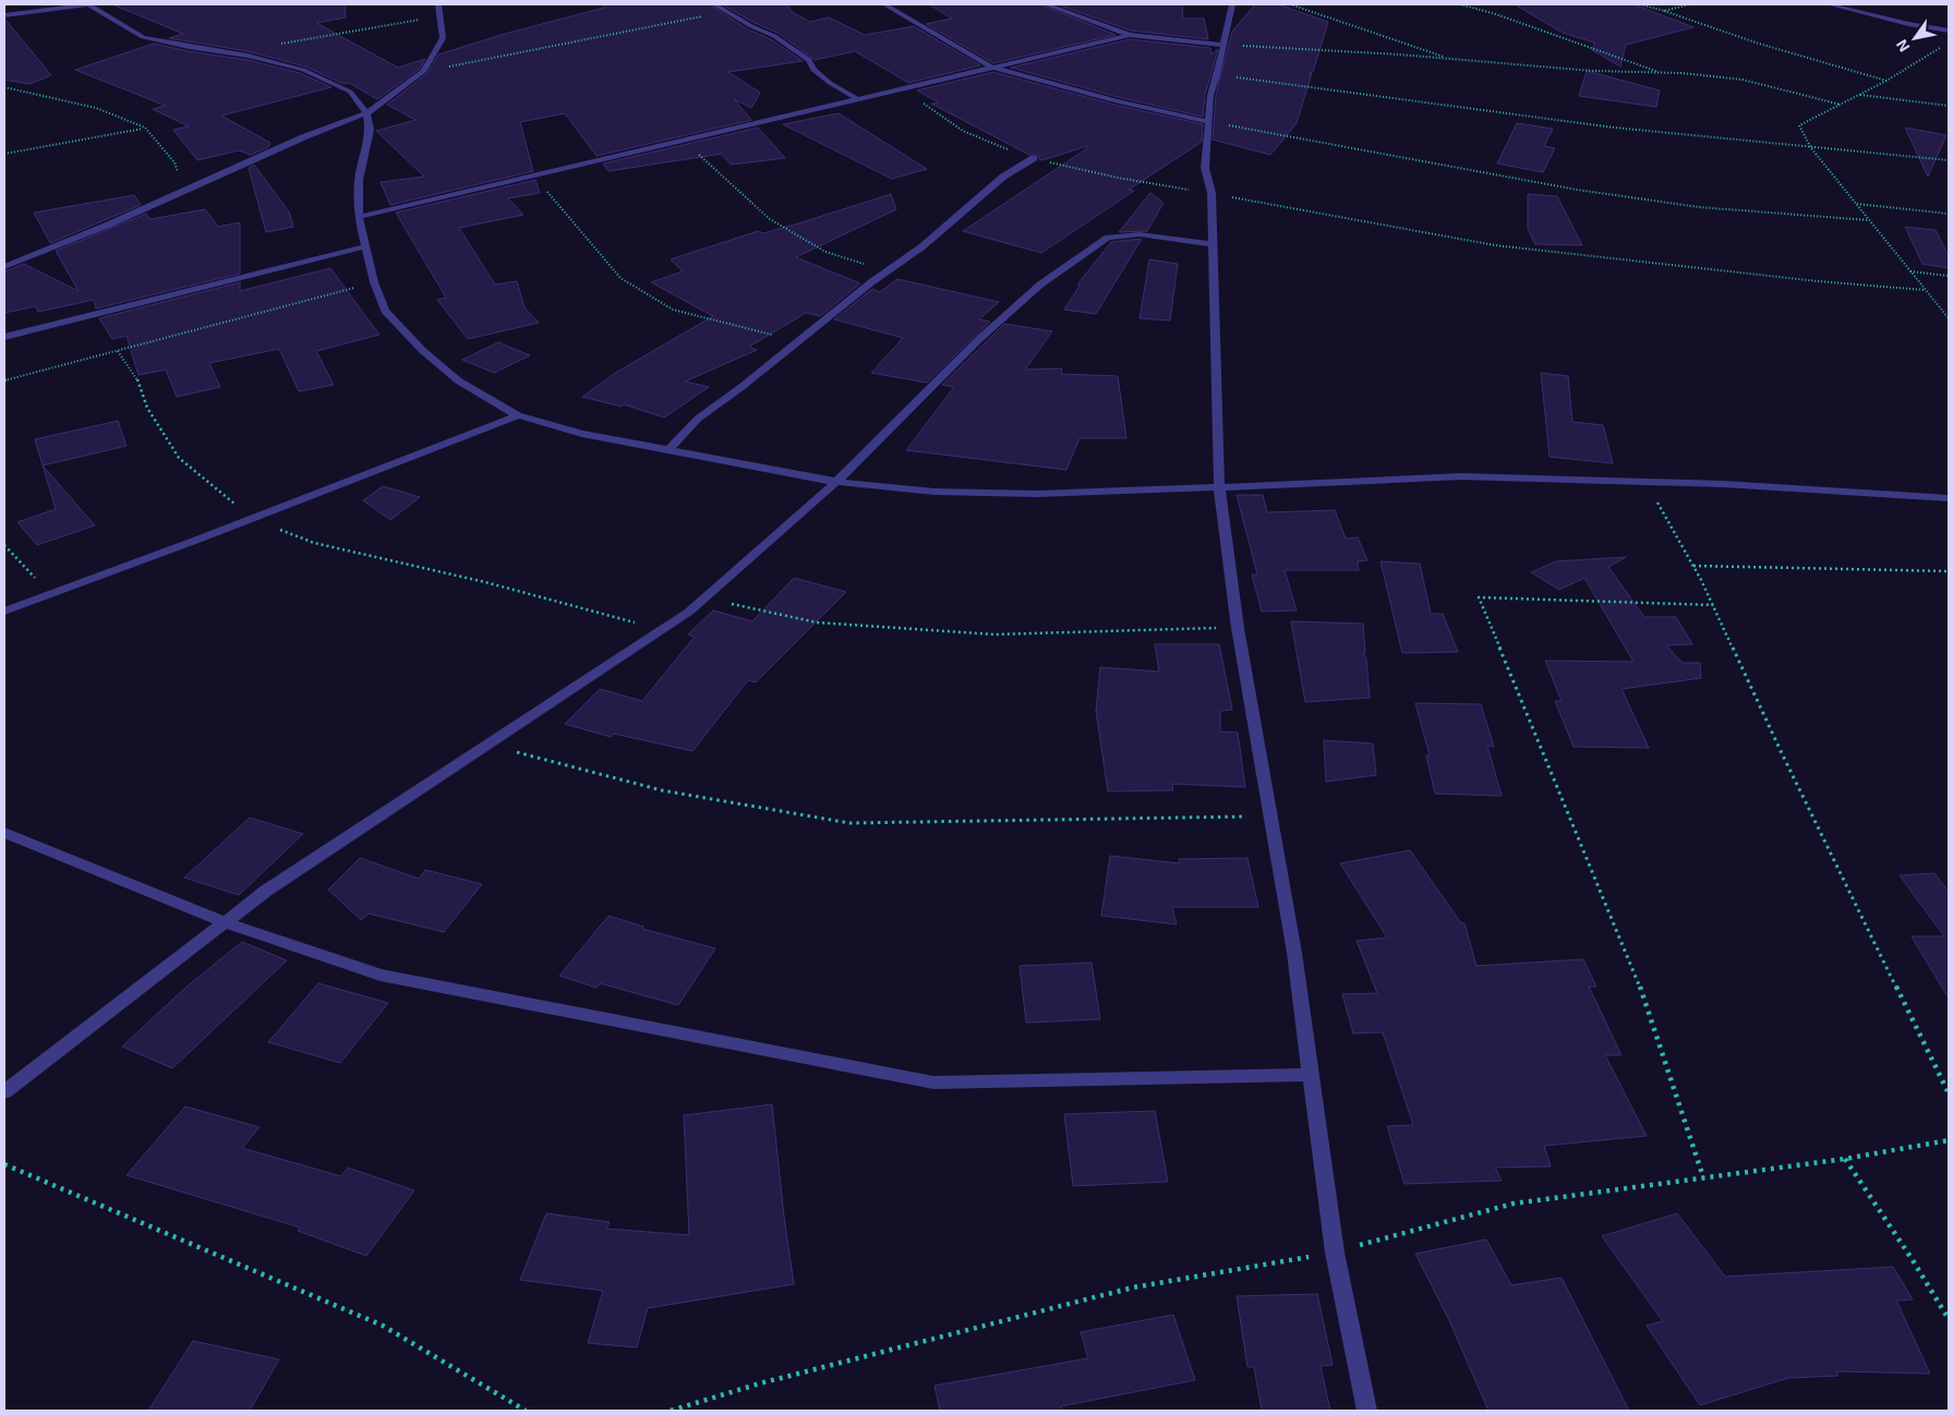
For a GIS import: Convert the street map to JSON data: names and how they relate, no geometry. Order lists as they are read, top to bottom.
{
  "north": "bottom left"
}
